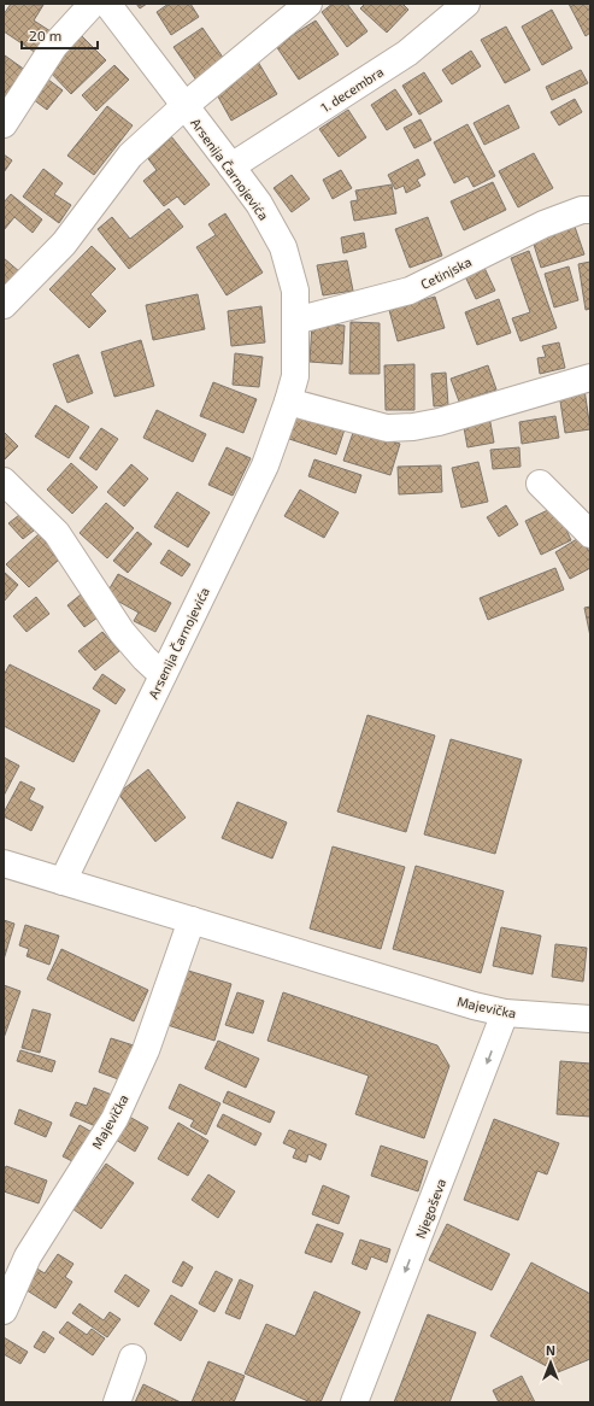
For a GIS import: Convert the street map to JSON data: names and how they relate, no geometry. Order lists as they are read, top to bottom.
{
  "streets": {
    "street": [
      "1. decembra",
      "Arsenija Čarnojevića",
      "Cetinjska",
      "Majevička",
      "Njegoševa"
    ]
  },
  "crossings": [
    ["1. decembra", "Arsenija Čarnojevića"],
    ["Arsenija Čarnojevića", "Cetinjska"],
    ["Arsenija Čarnojevića", "Majevička"],
    ["Majevička", "Njegoševa"]
  ],
  "one_way": ["Njegoševa"],
  "scale_bar": "20 m",
  "north": "top"
}
